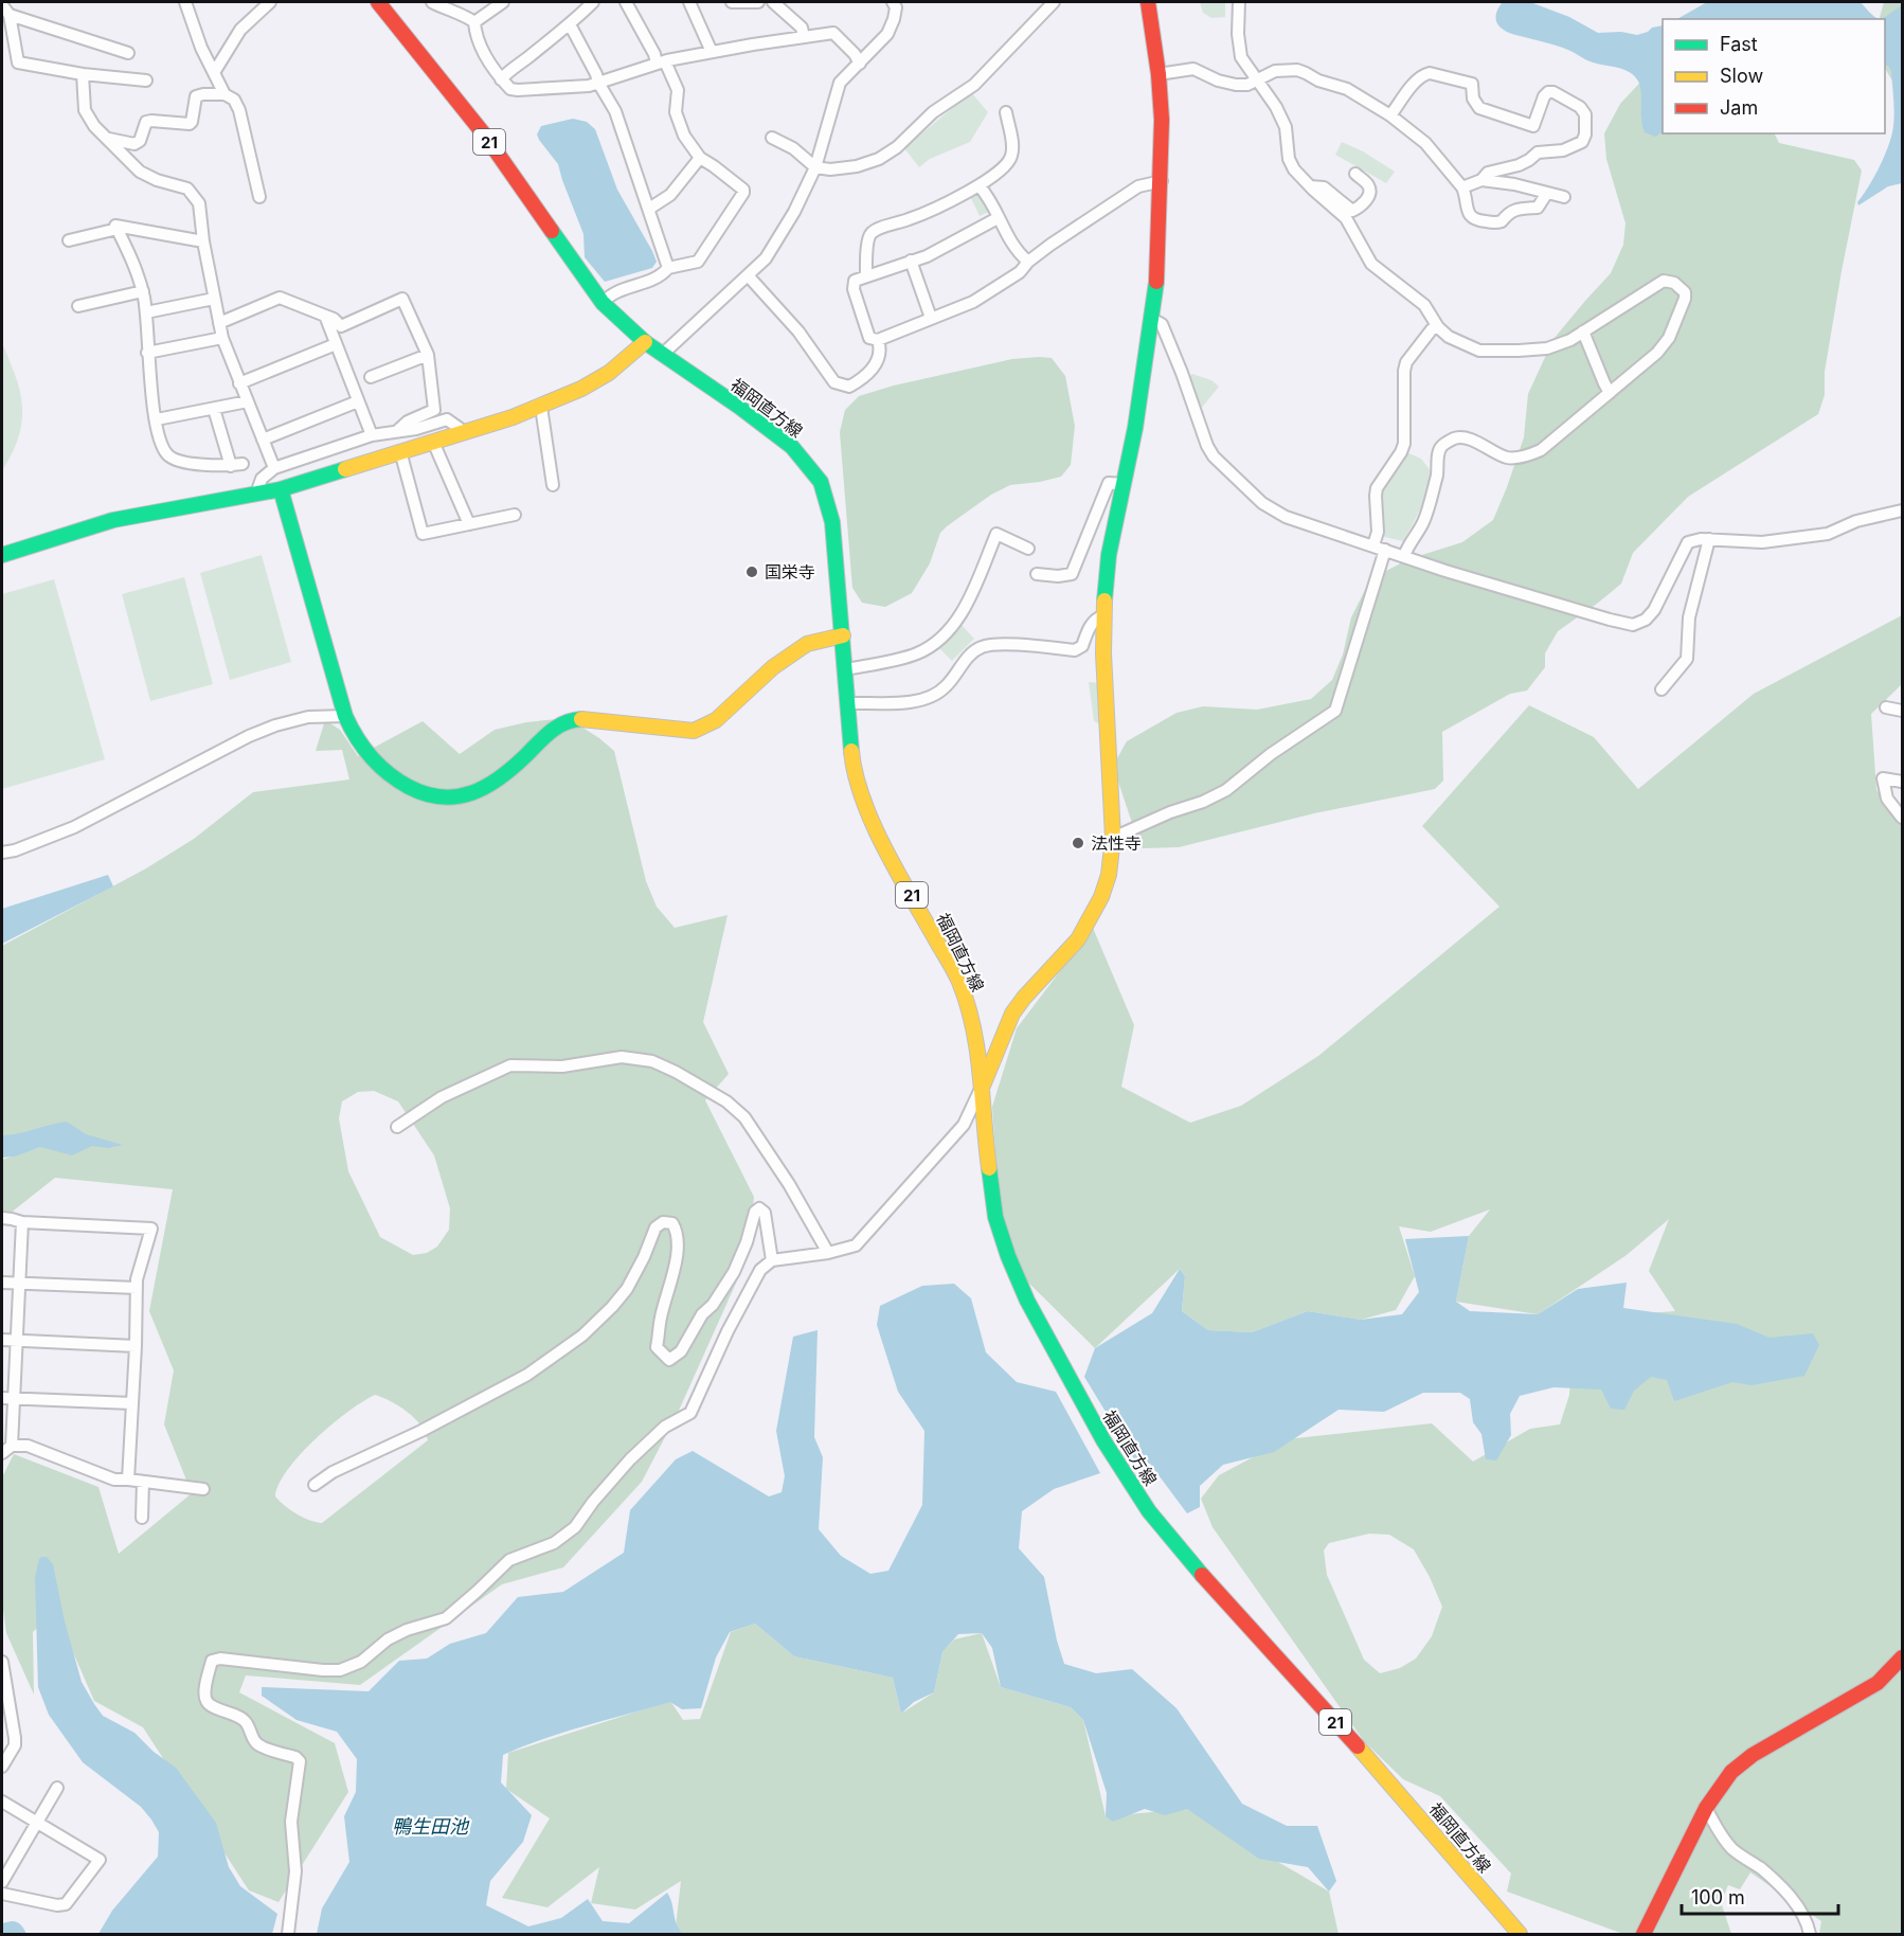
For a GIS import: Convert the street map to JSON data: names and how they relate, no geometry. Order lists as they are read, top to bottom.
{
  "streets": {
    "street": ["21", "福岡直方線"]
  },
  "water": ["鴨生田池"],
  "places": ["国栄寺", "法性寺"],
  "legend": ["Fast", "Slow", "Jam"],
  "scale_bar": "100 m"
}
